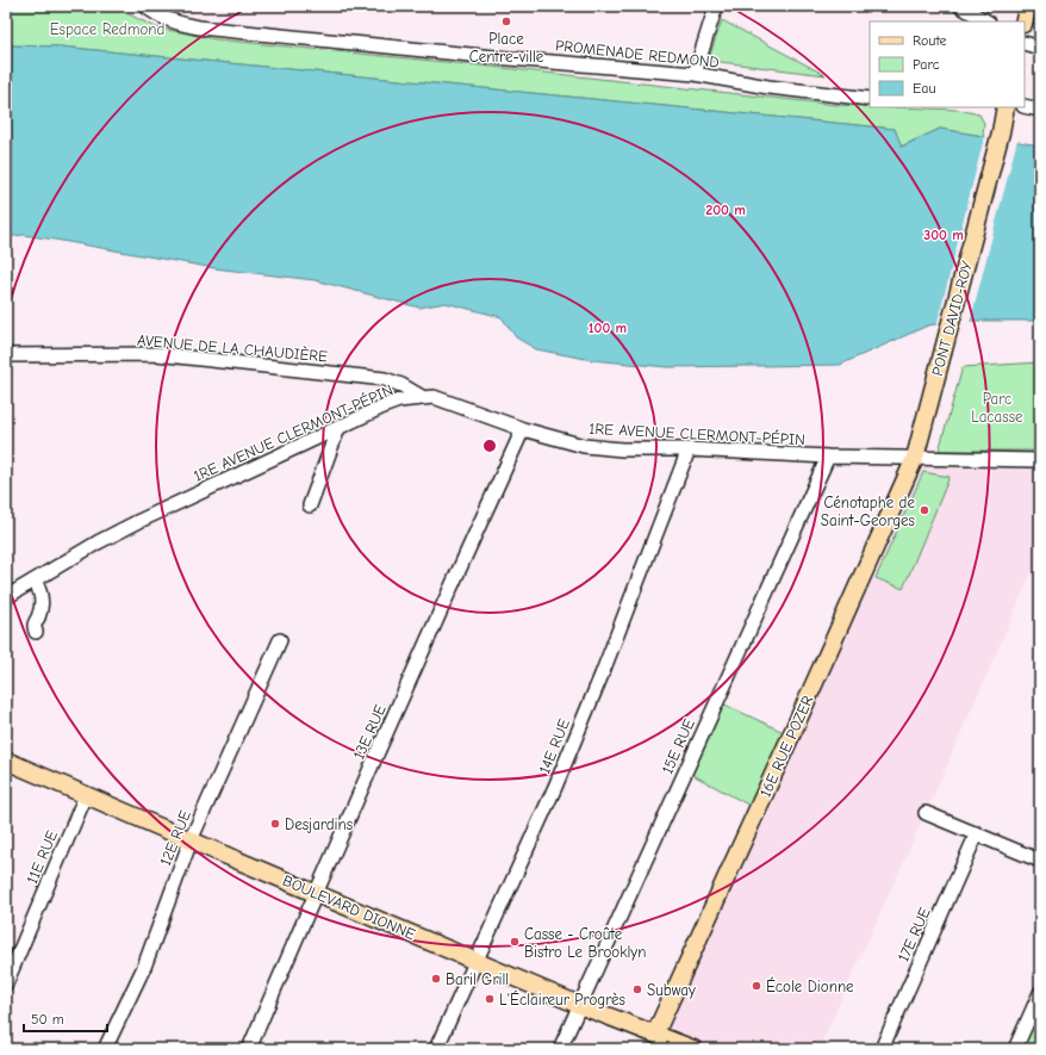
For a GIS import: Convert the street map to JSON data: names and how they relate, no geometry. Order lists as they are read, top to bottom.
{
  "streets": {
    "main road": ["PONT DAVID-ROY", "16E RUE POZER", "BOULEVARD DIONNE"],
    "street": [
      "PROMENADE REDMOND",
      "AVENUE DE LA CHAUDIÈRE",
      "1RE AVENUE CLERMONT-PÉPIN",
      "13E RUE",
      "14E RUE",
      "15E RUE",
      "12E RUE",
      "11E RUE",
      "17E RUE"
    ]
  },
  "crossings": [
    ["PONT DAVID-ROY", "1RE AVENUE CLERMONT-PÉPIN"],
    ["PONT DAVID-ROY", "16E RUE POZER"],
    ["AVENUE DE LA CHAUDIÈRE", "1RE AVENUE CLERMONT-PÉPIN"],
    ["1RE AVENUE CLERMONT-PÉPIN", "13E RUE"],
    ["1RE AVENUE CLERMONT-PÉPIN", "14E RUE"],
    ["1RE AVENUE CLERMONT-PÉPIN", "15E RUE"],
    ["1RE AVENUE CLERMONT-PÉPIN", "16E RUE POZER"],
    ["13E RUE", "BOULEVARD DIONNE"],
    ["14E RUE", "BOULEVARD DIONNE"],
    ["15E RUE", "BOULEVARD DIONNE"],
    ["16E RUE POZER", "BOULEVARD DIONNE"],
    ["12E RUE", "BOULEVARD DIONNE"],
    ["11E RUE", "BOULEVARD DIONNE"]
  ],
  "parks": ["Espace Redmond", "Parc Lacasse"],
  "places": [
    "Place Centre-ville",
    "Cénotaphe de Saint-Georges",
    "Desjardins",
    "Casse - Croûte Bistro Le Brooklyn",
    "Baril Grill",
    "École Dionne",
    "Subway",
    "L'Éclaireur Progrès"
  ],
  "legend": ["Route", "Parc", "Eau"],
  "scale_bar": "50 m",
  "rings": ["200 m", "300 m", "100 m"]
}
